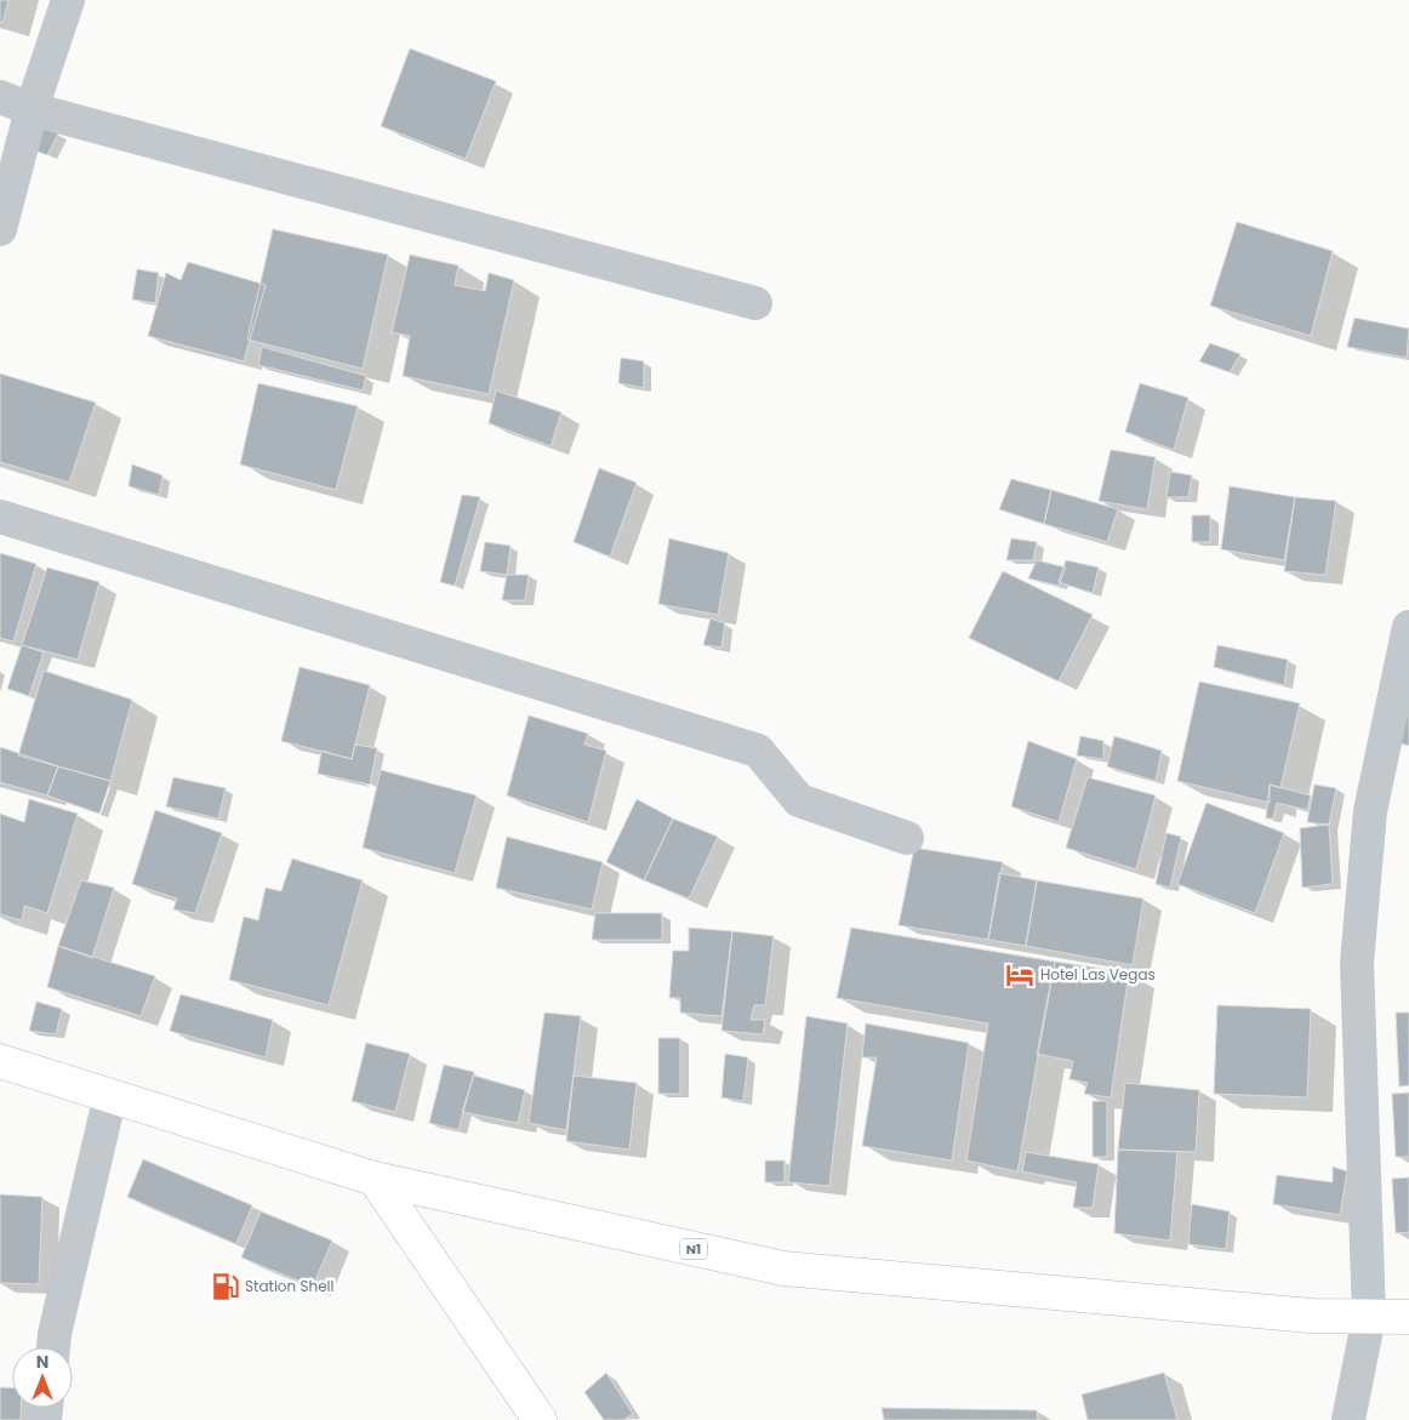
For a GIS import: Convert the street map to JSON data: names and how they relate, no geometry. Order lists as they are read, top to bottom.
{
  "streets": {
    "main road": ["N1"]
  },
  "places": {
    "hotel": ["Hotel Las Vegas"],
    "fuel station": ["Station Shell"]
  },
  "north": "top"
}
